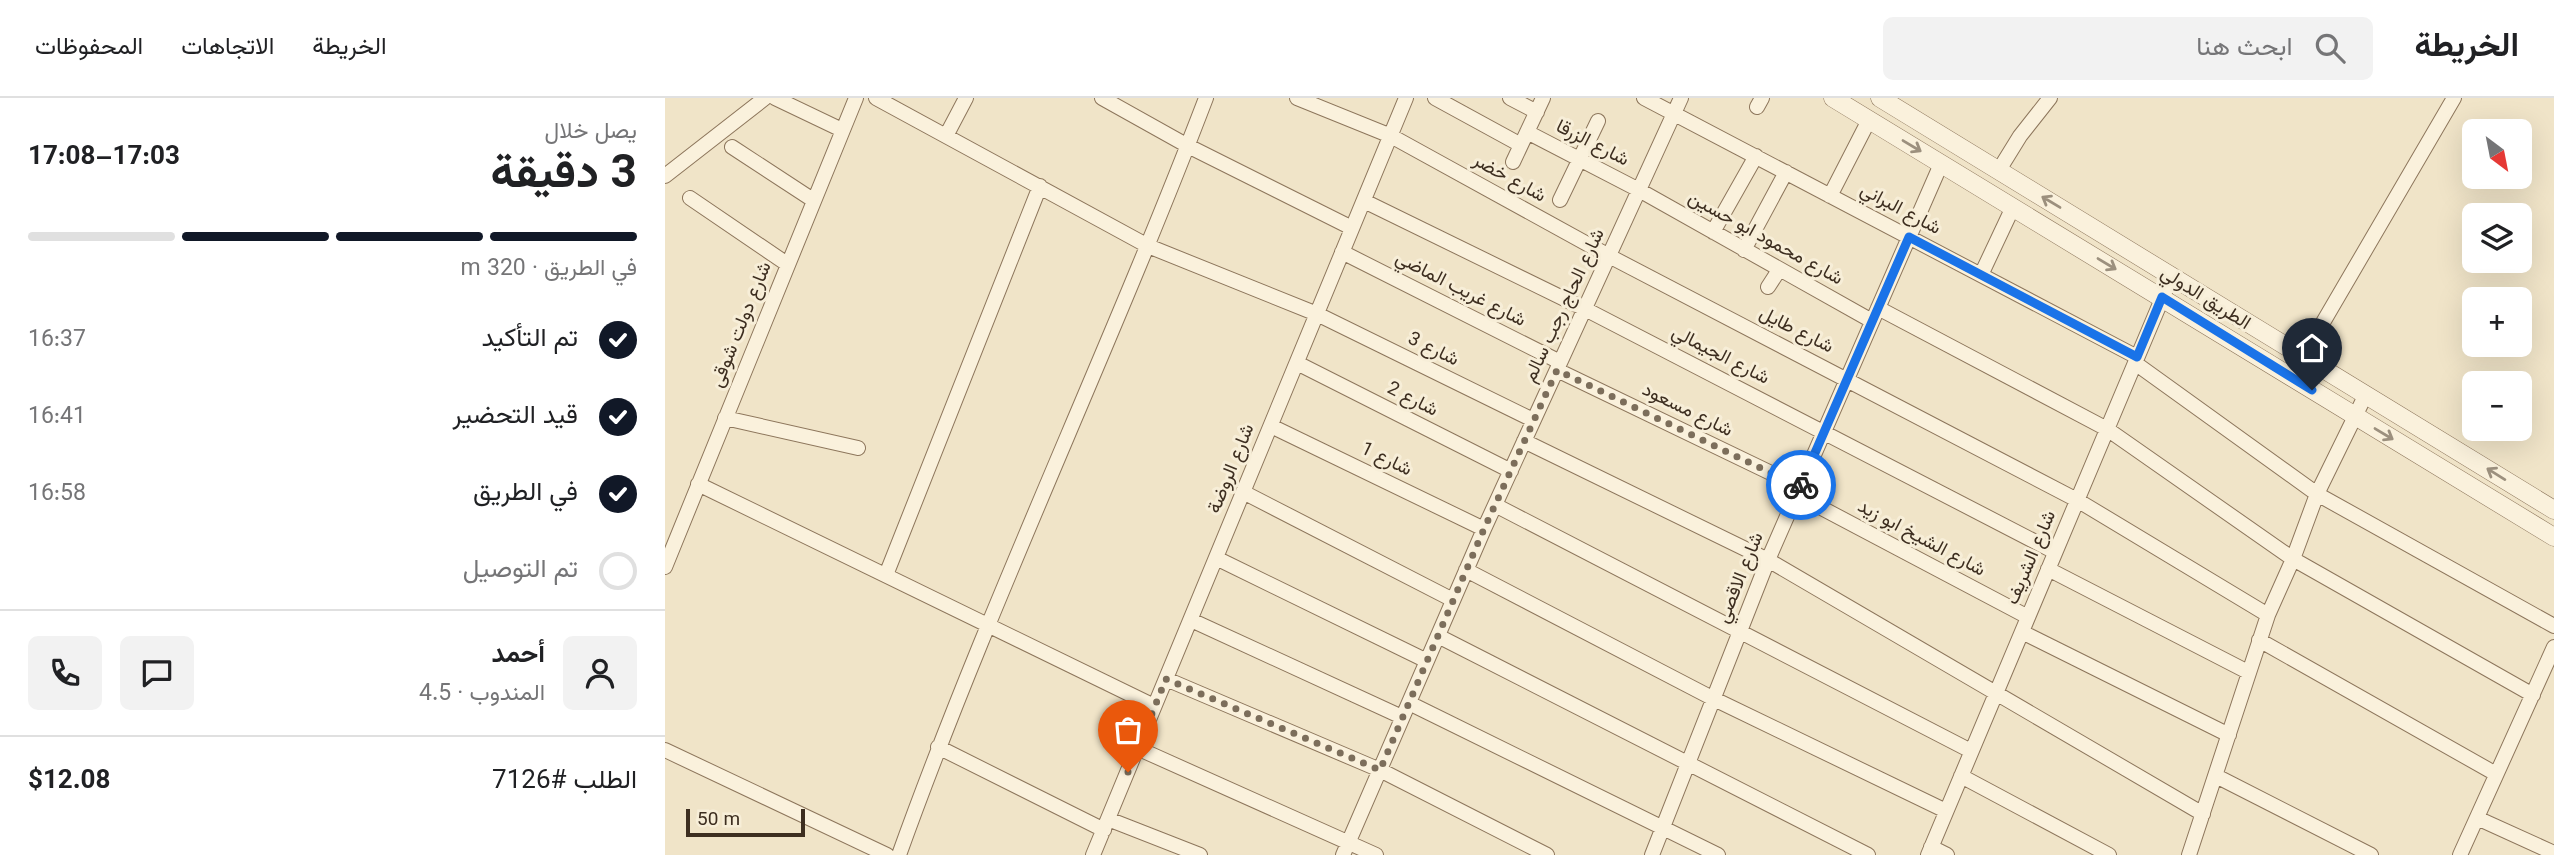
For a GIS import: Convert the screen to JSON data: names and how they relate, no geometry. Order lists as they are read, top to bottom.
{
  "streets": {
    "street": [
      "شارع الزرقا",
      "شارع خضر",
      "شارع البراني",
      "شارع محمود ابو حسين",
      "شارع غريب الماضي",
      "الطريق الدولي",
      "شارع الحاج رجب سالم",
      "شارع دولت شوقى",
      "شارع طايل",
      "شارع 3",
      "شارع الجيمالي",
      "شارع 2",
      "شارع مسعود",
      "شارع 1",
      "شارع الروضة",
      "شارع الشيخ ابو زيد",
      "شارع الشريف",
      "شارع الاقصي"
    ]
  },
  "crossings": [
    ["شارع الزرقا", "شارع محمود ابو حسين"],
    ["شارع الزرقا", "شارع الحاج رجب سالم"],
    ["شارع خضر", "شارع الحاج رجب سالم"],
    ["شارع خضر", "شارع طايل"],
    ["شارع خضر", "شارع الروضة"],
    ["شارع البراني", "شارع الحاج رجب سالم"],
    ["شارع البراني", "شارع الشريف"],
    ["شارع البراني", "شارع الاقصي"],
    ["شارع محمود ابو حسين", "شارع الحاج رجب سالم"],
    ["شارع محمود ابو حسين", "شارع الشريف"],
    ["شارع محمود ابو حسين", "شارع الاقصي"],
    ["شارع غريب الماضي", "شارع الحاج رجب سالم"],
    ["شارع غريب الماضي", "شارع مسعود"],
    ["شارع غريب الماضي", "شارع الروضة"],
    ["الطريق الدولي", "شارع الشريف"],
    ["الطريق الدولي", "شارع الاقصي"],
    ["شارع الحاج رجب سالم", "شارع طايل"],
    ["شارع الحاج رجب سالم", "شارع 3"],
    ["شارع الحاج رجب سالم", "شارع الجيمالي"],
    ["شارع الحاج رجب سالم", "شارع 2"],
    ["شارع الحاج رجب سالم", "شارع مسعود"],
    ["شارع الحاج رجب سالم", "شارع 1"],
    ["شارع طايل", "شارع الشريف"],
    ["شارع طايل", "شارع الاقصي"],
    ["شارع 3", "شارع الروضة"],
    ["شارع الجيمالي", "شارع الروضة"],
    ["شارع الجيمالي", "شارع الشريف"],
    ["شارع الجيمالي", "شارع الاقصي"],
    ["شارع 2", "شارع الروضة"],
    ["شارع مسعود", "شارع الشيخ ابو زيد"],
    ["شارع مسعود", "شارع الاقصي"],
    ["شارع 1", "شارع الروضة"],
    ["شارع الشيخ ابو زيد", "شارع الشريف"],
    ["شارع الشيخ ابو زيد", "شارع الاقصي"]
  ],
  "scale_bar": "50 m",
  "north": "bottom right",
  "page": {
    "header": "الخريطة",
    "search": "ابحث هنا",
    "nav": ["الخريطة", "الاتجاهات", "المحفوظات"],
    "heading": ["3 دقيقة", "يصل خلال", "17:03–17:08"],
    "panel": [
      "أحمد",
      "المندوب · 4.5",
      "الطلب #7126",
      "$12.08"
    ],
    "map_buttons": ["+", "−"],
    "bar": "في الطريق · 320 m",
    "list": [
      ["تم التأكيد", "16:37"],
      ["قيد التحضير", "16:41"],
      ["في الطريق", "16:58"],
      "تم التوصيل"
    ],
    "scale": "50 m"
  }
}
